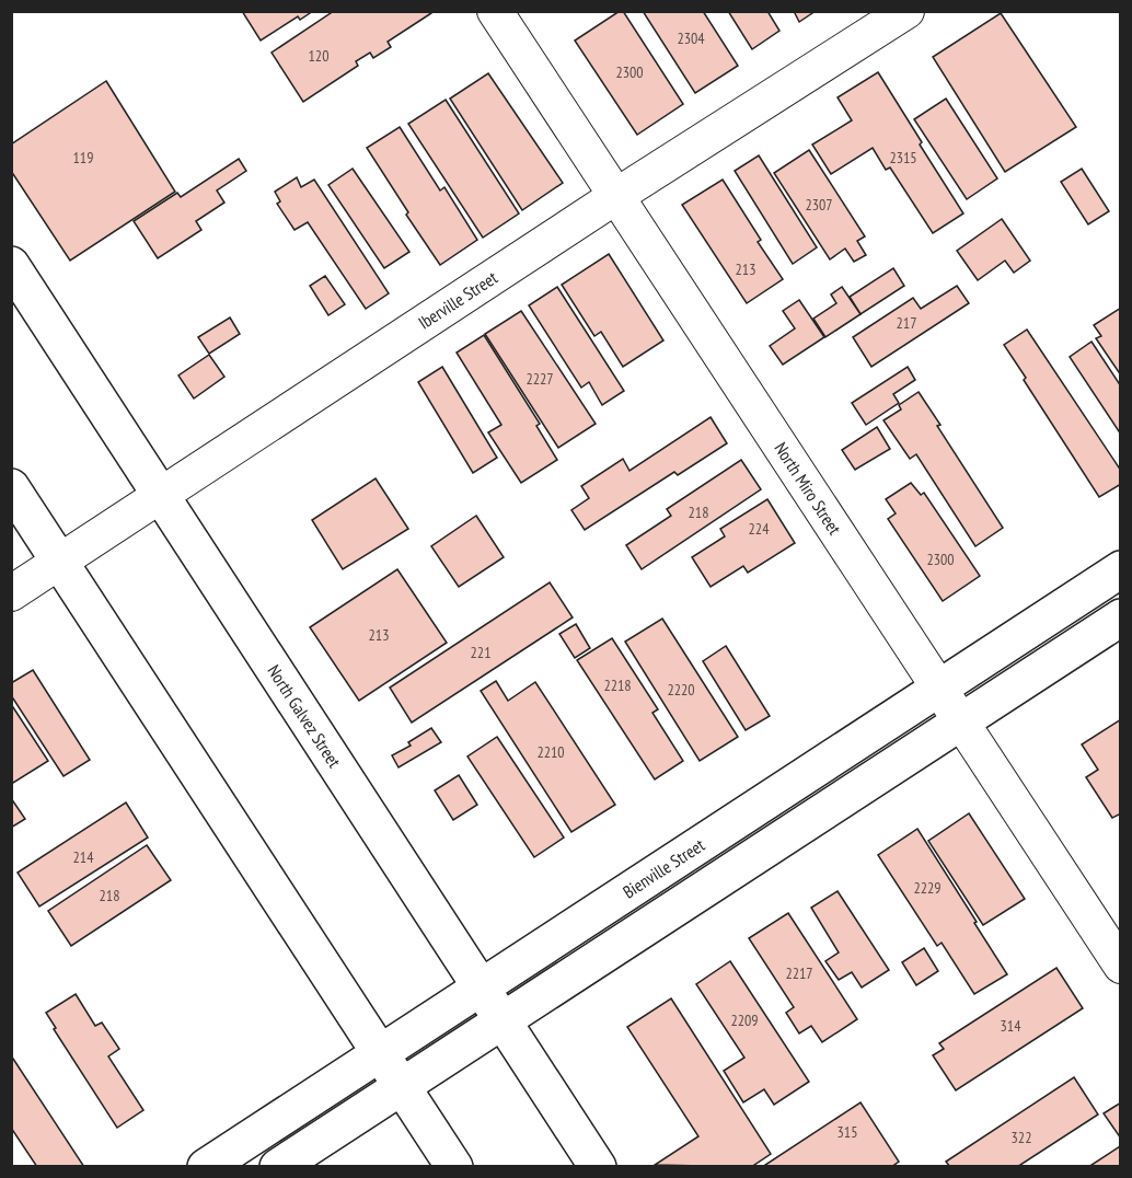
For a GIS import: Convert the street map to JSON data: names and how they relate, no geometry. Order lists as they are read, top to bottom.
{
  "streets": {
    "street": [
      "Iberville Street",
      "North Miro Street",
      "North Galvez Street",
      "Bienville Street"
    ]
  },
  "crossings": [
    ["Iberville Street", "North Miro Street"],
    ["Iberville Street", "North Galvez Street"],
    ["North Miro Street", "Bienville Street"],
    ["North Galvez Street", "Bienville Street"]
  ],
  "house_numbers": [
    "2304",
    "120",
    "2300",
    "119",
    "2315",
    "2307",
    "213",
    "217",
    "2227",
    "218",
    "224",
    "2300",
    "213",
    "221",
    "2218",
    "2220",
    "2210",
    "214",
    "2229",
    "218",
    "2217",
    "2209",
    "314",
    "315",
    "322"
  ]
}
